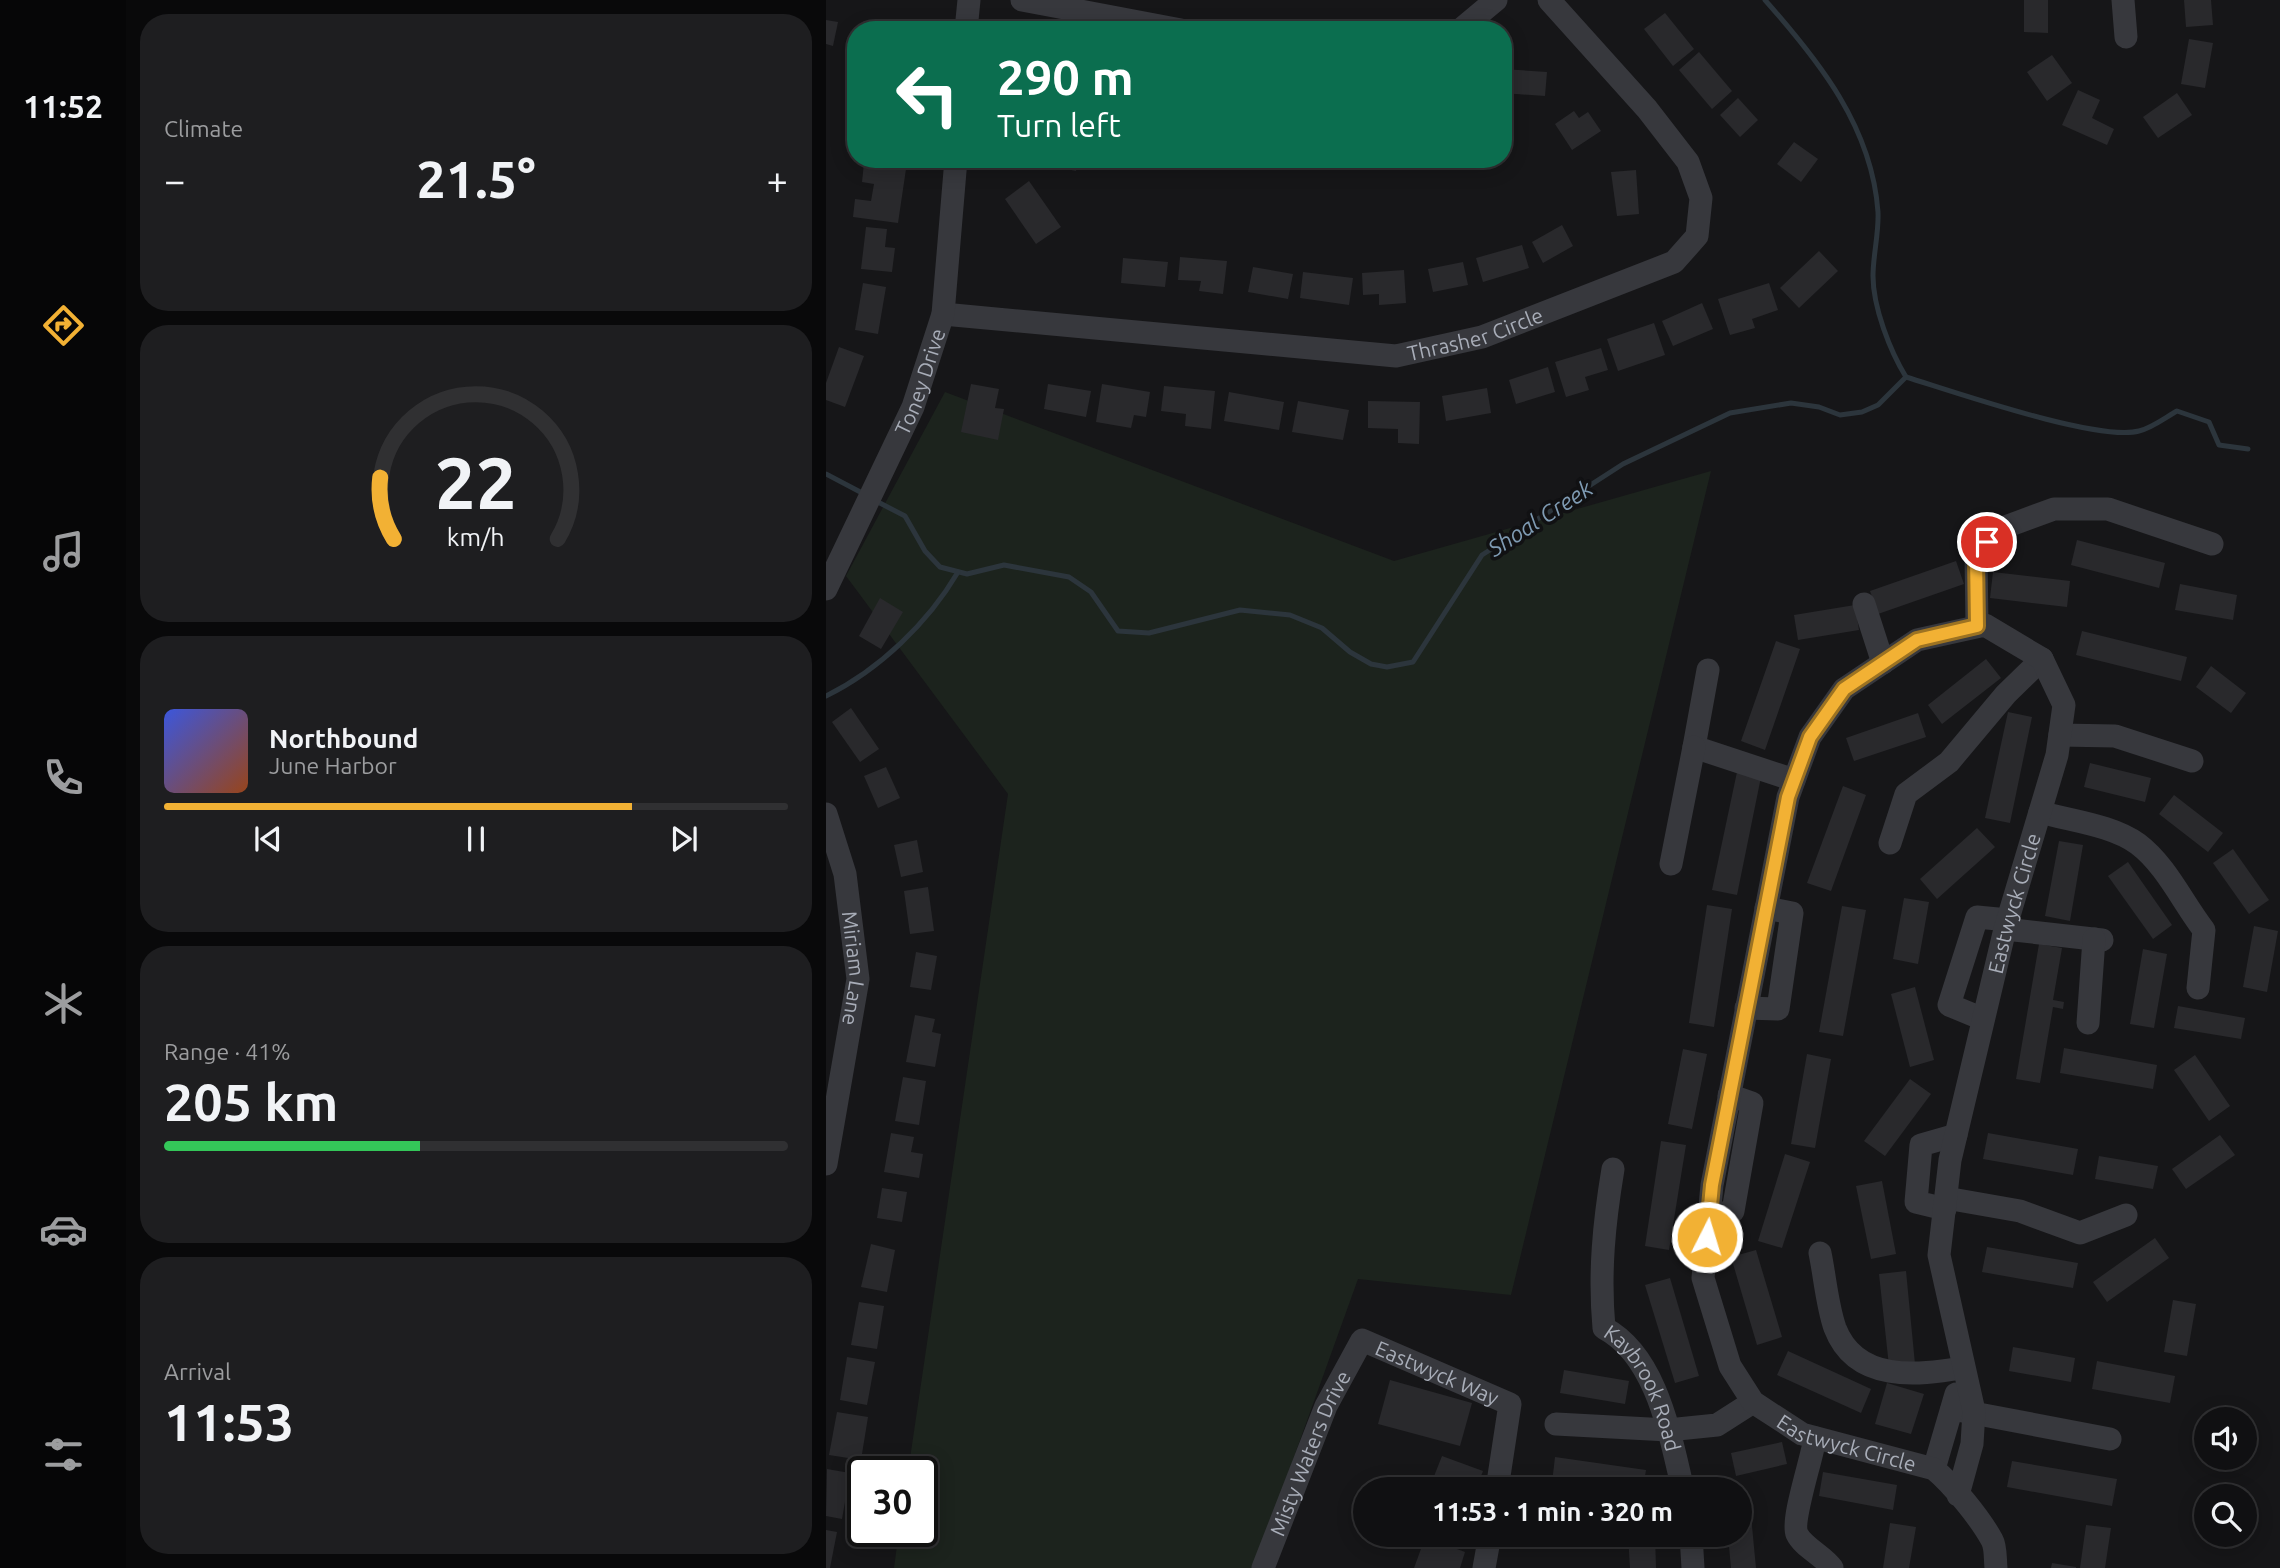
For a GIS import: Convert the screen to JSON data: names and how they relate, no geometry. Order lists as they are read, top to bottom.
{
  "streets": {
    "street": [
      "Thrasher Circle",
      "Toney Drive",
      "Eastwyck Circle",
      "Miriam Lane",
      "Eastwyck Way",
      "Kaybrook Road",
      "Misty Waters Drive"
    ]
  },
  "crossings": [
    ["Thrasher Circle", "Toney Drive"],
    ["Eastwyck Way", "Misty Waters Drive"]
  ],
  "water": ["Shoal Creek"],
  "page": {
    "tabs": "11:52",
    "tile": [
      "Climate",
      ["Range · 41%", "205 km"],
      ["Arrival", "11:53"]
    ],
    "turn": ["290 m", "Turn left"],
    "heat": ["−", "21.5°", "+"],
    "song": ["Northbound", "June Harbor"],
    "limit": "30",
    "trip": "11:53 · 1 min · 320 m",
    "gauge": ["22", "km/h"]
  }
}
